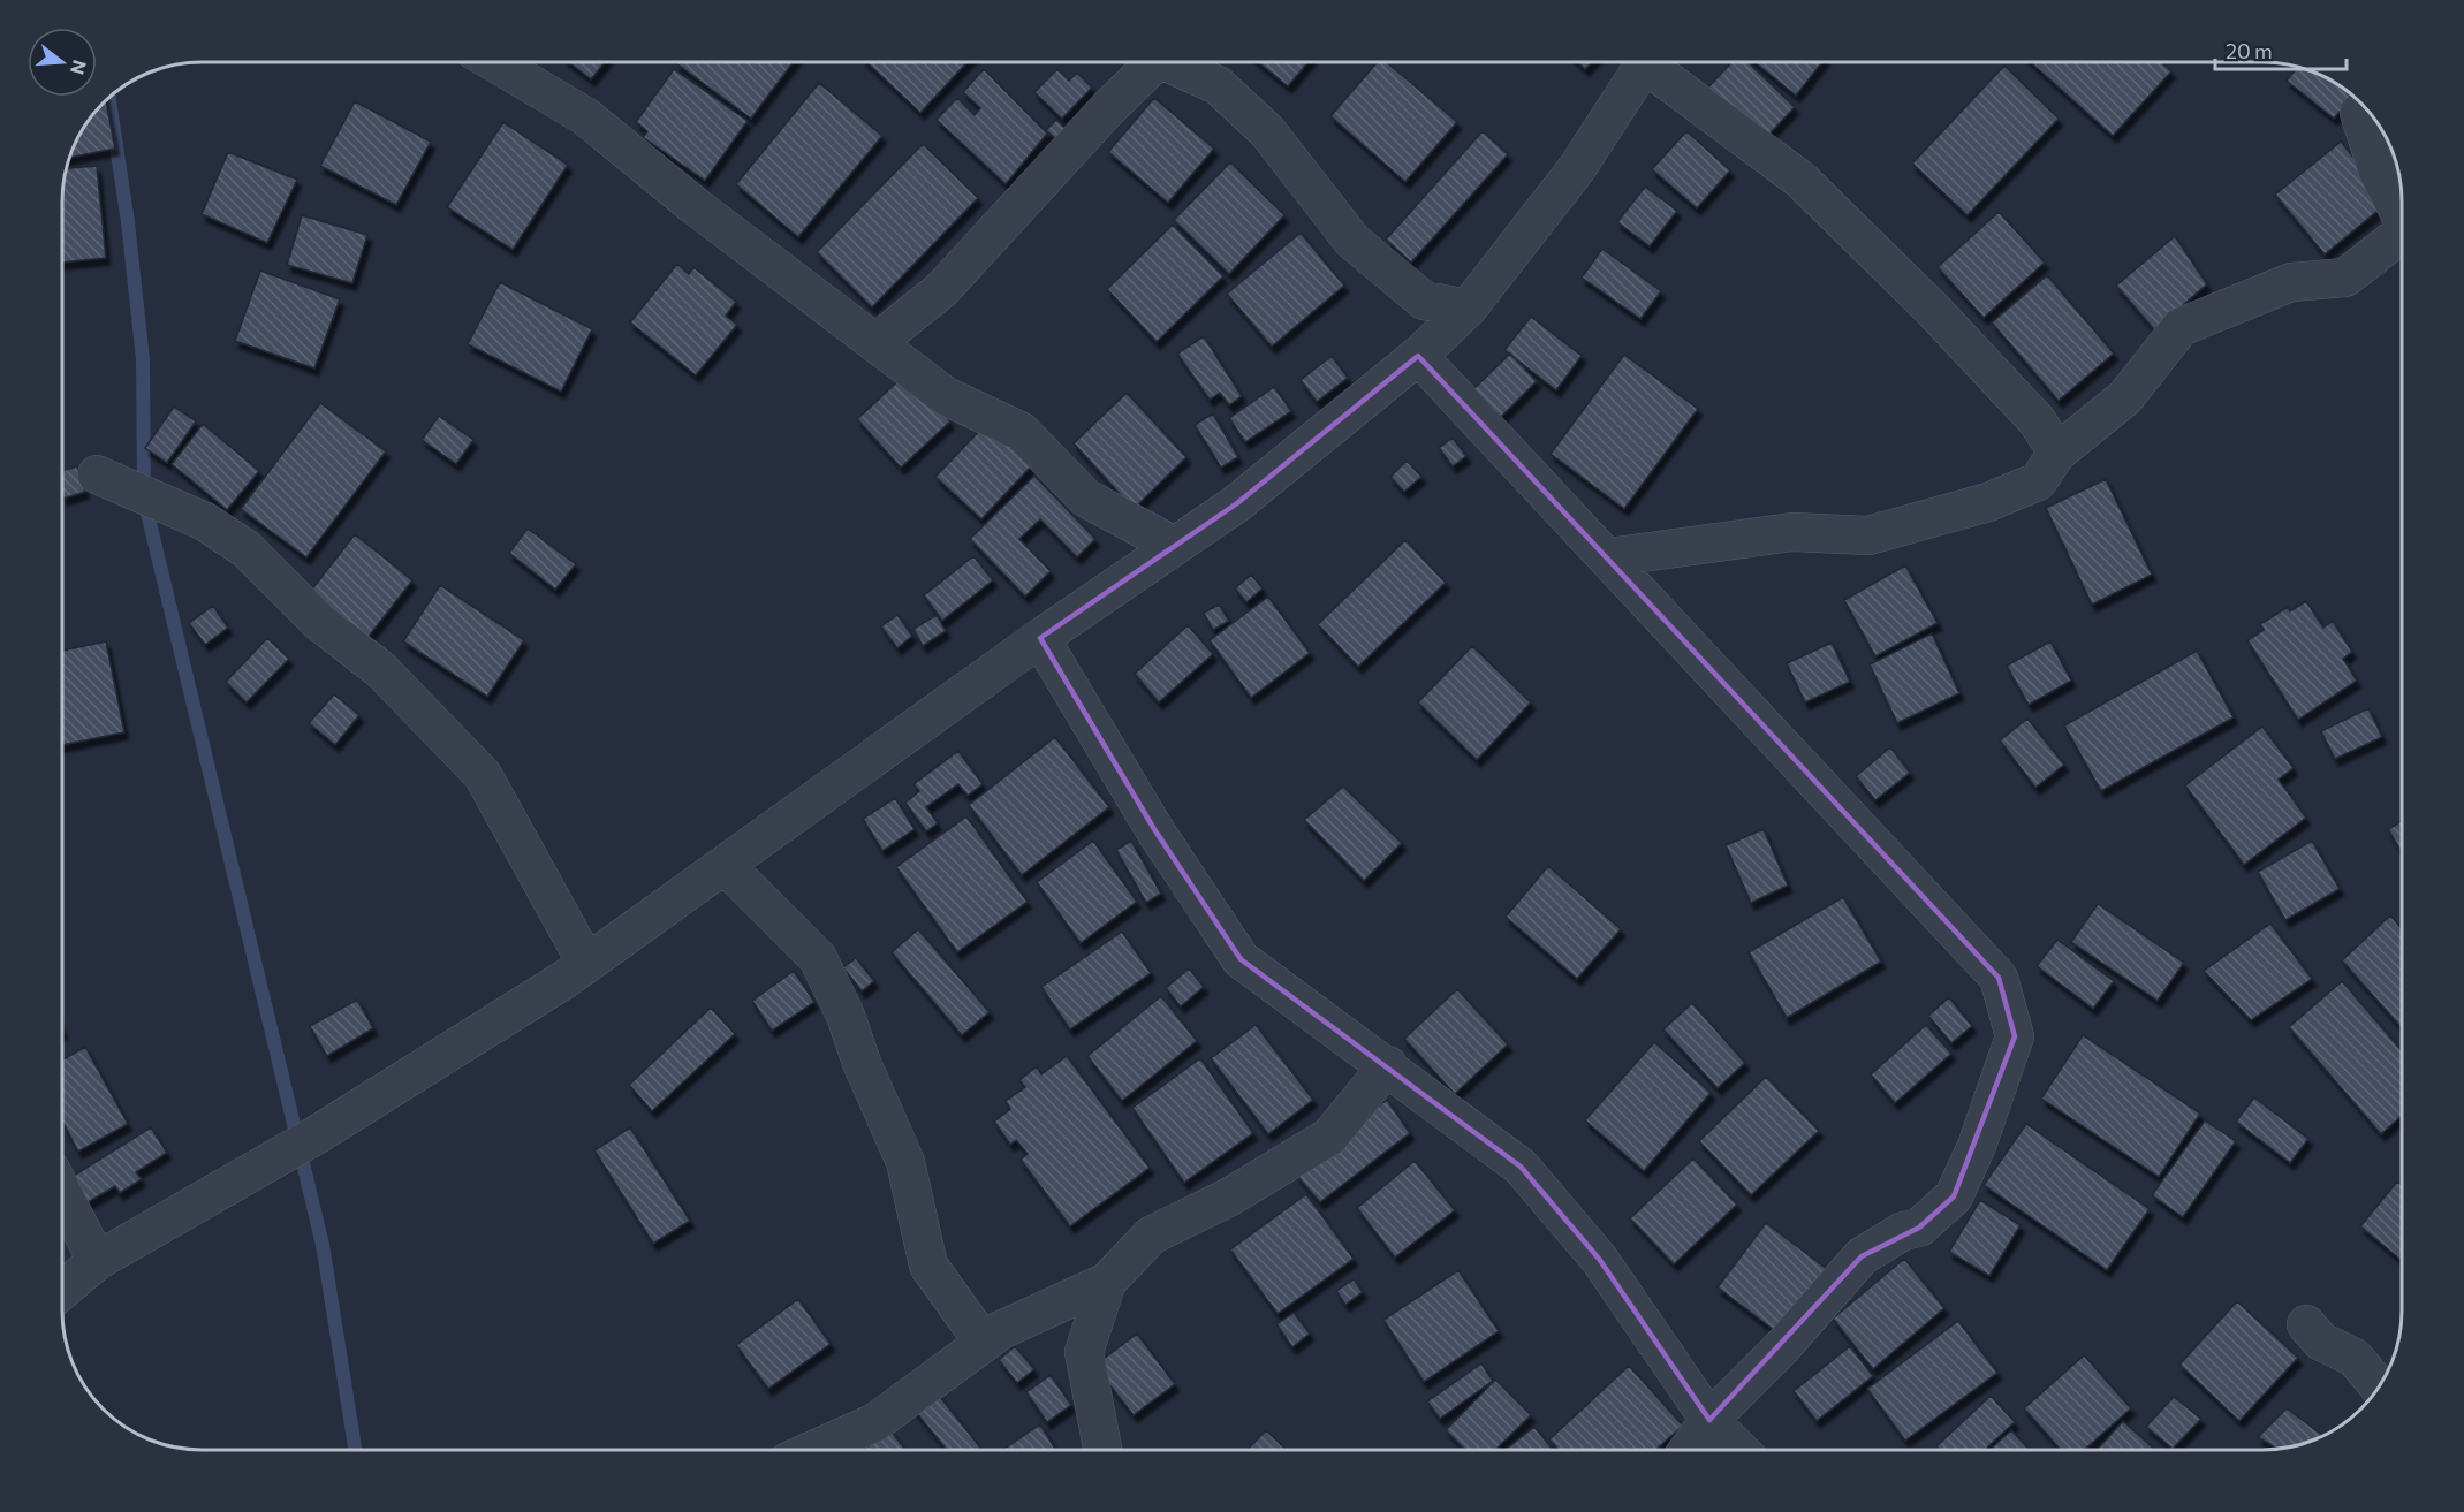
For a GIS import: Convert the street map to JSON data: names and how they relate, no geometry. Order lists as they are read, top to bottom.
{
  "scale_bar": "20 m",
  "north": "right"
}
